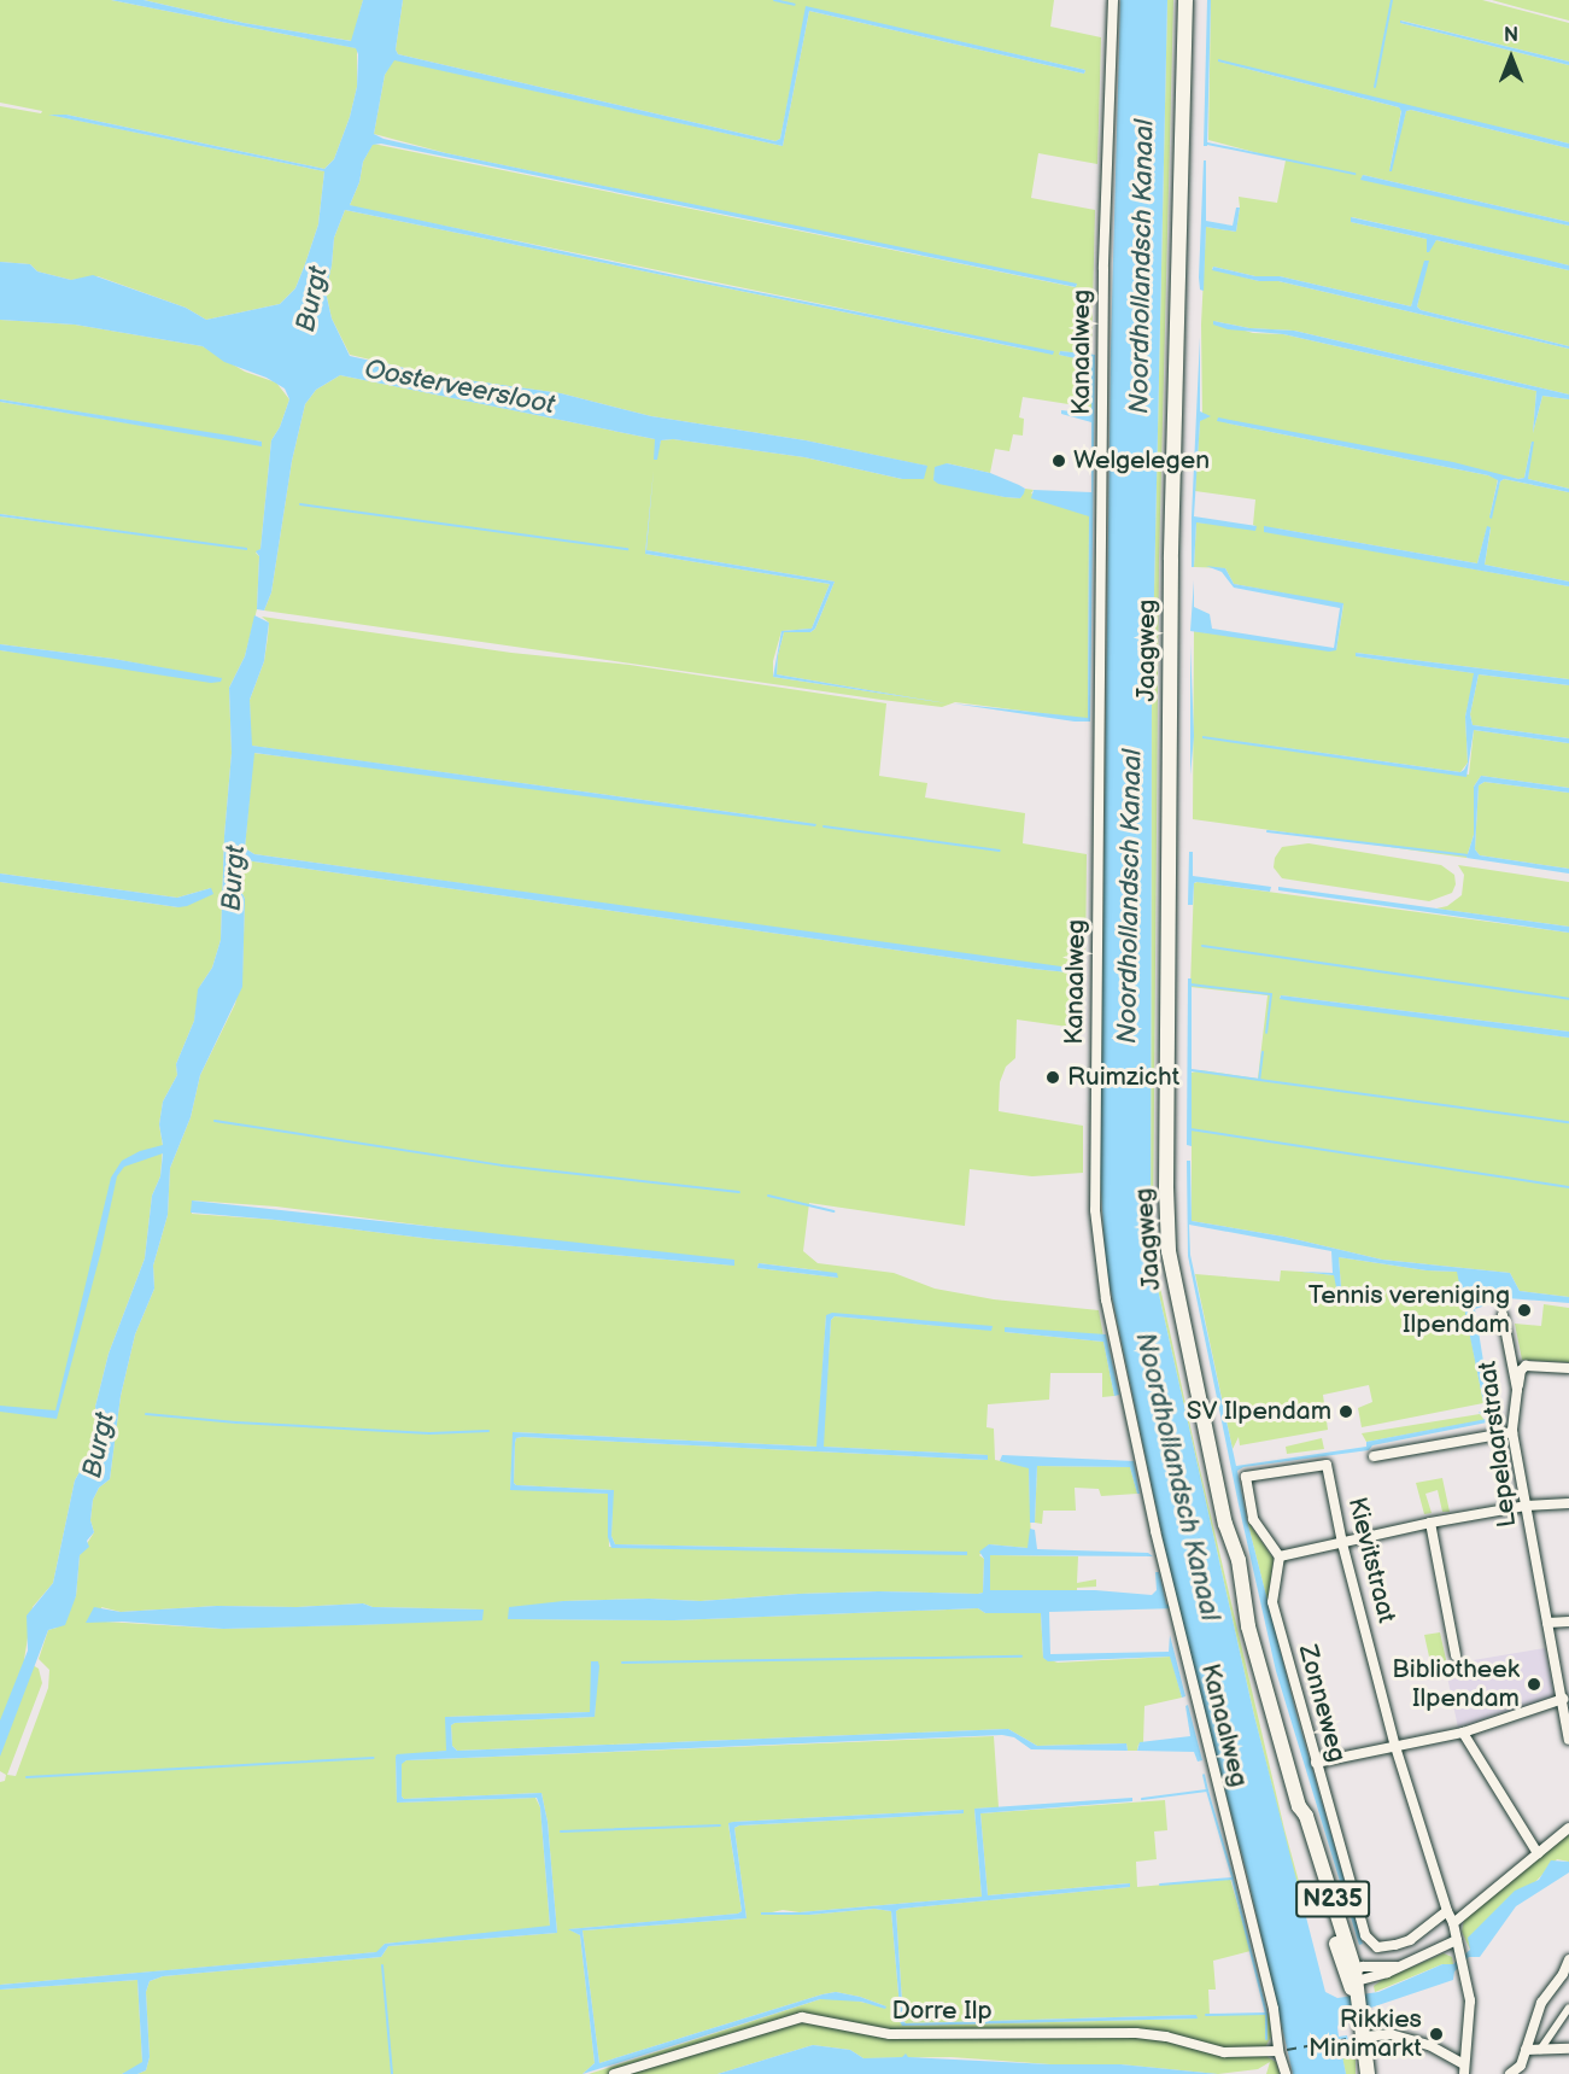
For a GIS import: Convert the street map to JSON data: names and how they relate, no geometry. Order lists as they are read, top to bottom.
{
  "streets": {
    "main road": ["Jaagweg", "N235"],
    "street": [
      "Kanaalweg",
      "Lepelaarstraat",
      "Kievitstraat",
      "Zonneweg",
      "Dorre Ilp"
    ]
  },
  "crossings": [
    ["Kanaalweg", "Dorre Ilp"],
    ["Kievitstraat", "Zonneweg"]
  ],
  "water": ["Noordhollandsch Kanaal", "Burgt", "Oosterveersloot"],
  "places": [
    "Welgelegen",
    "Ruimzicht",
    "Tennis vereniging Ilpendam",
    "SV Ilpendam",
    "Bibliotheek Ilpendam",
    "Rikkies Minimarkt"
  ],
  "north": "top"
}
